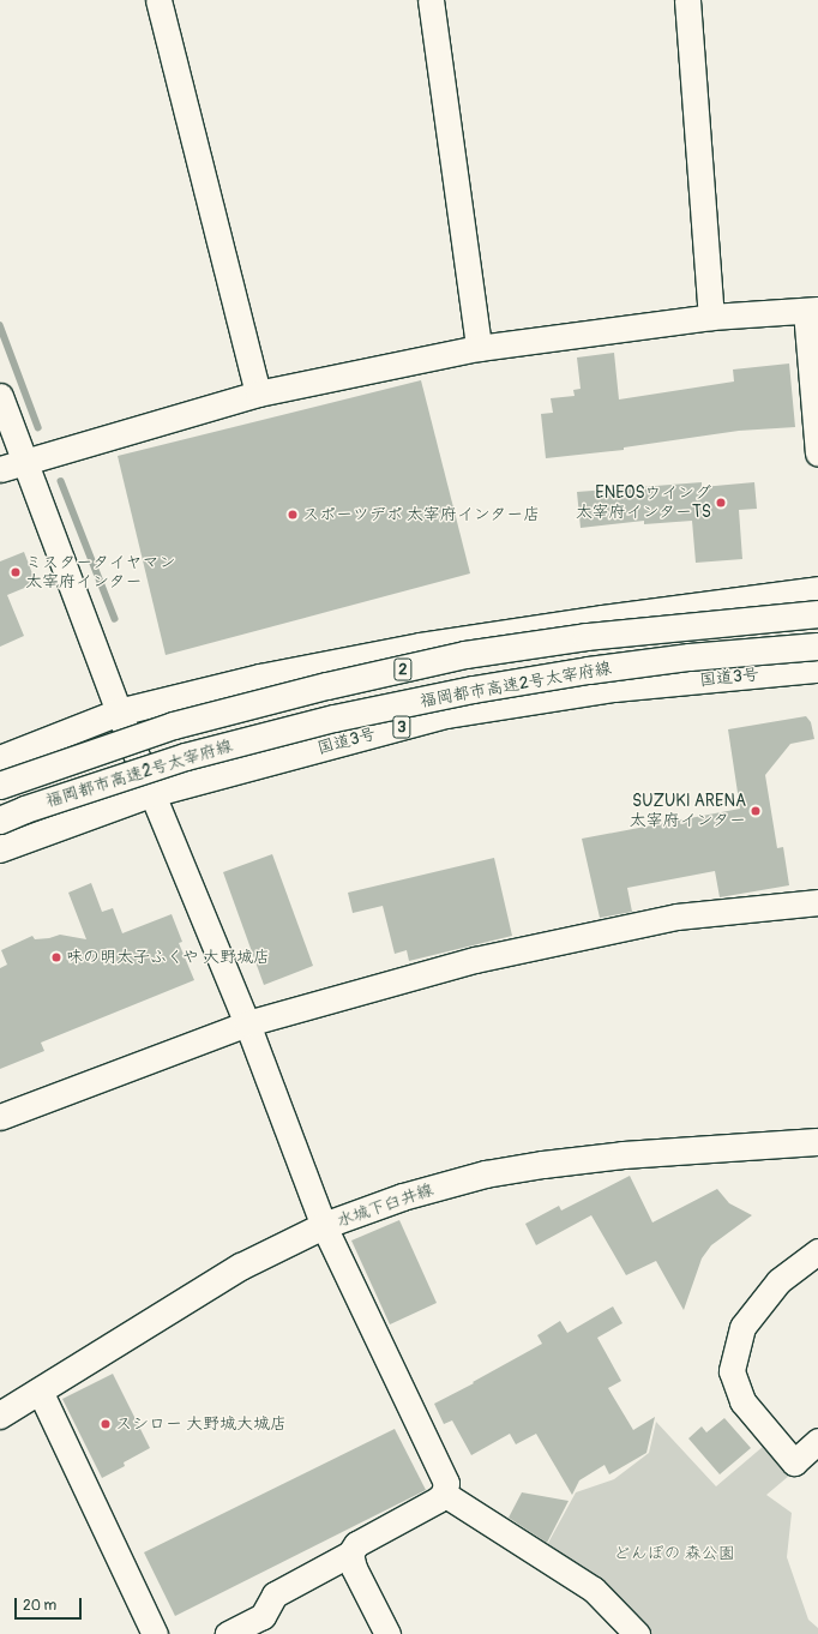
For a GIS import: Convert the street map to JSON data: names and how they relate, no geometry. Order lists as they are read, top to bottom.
{
  "streets": {
    "main road": [
      "2",
      "国道3号",
      "福岡都市高速2号太宰府線",
      "3",
      "水城下臼井線"
    ]
  },
  "parks": ["どんぽの 森公園"],
  "places": [
    "ENEOSウイング 太宰府インターTS",
    "スポーツデポ 太宰府インター店",
    "ミスタータイヤマン 太宰府インター",
    "SUZUKI ARENA 太宰府インター",
    "味の明太子ふくや 大野城店",
    "スシロー 大野城大城店"
  ],
  "scale_bar": "20 m"
}
